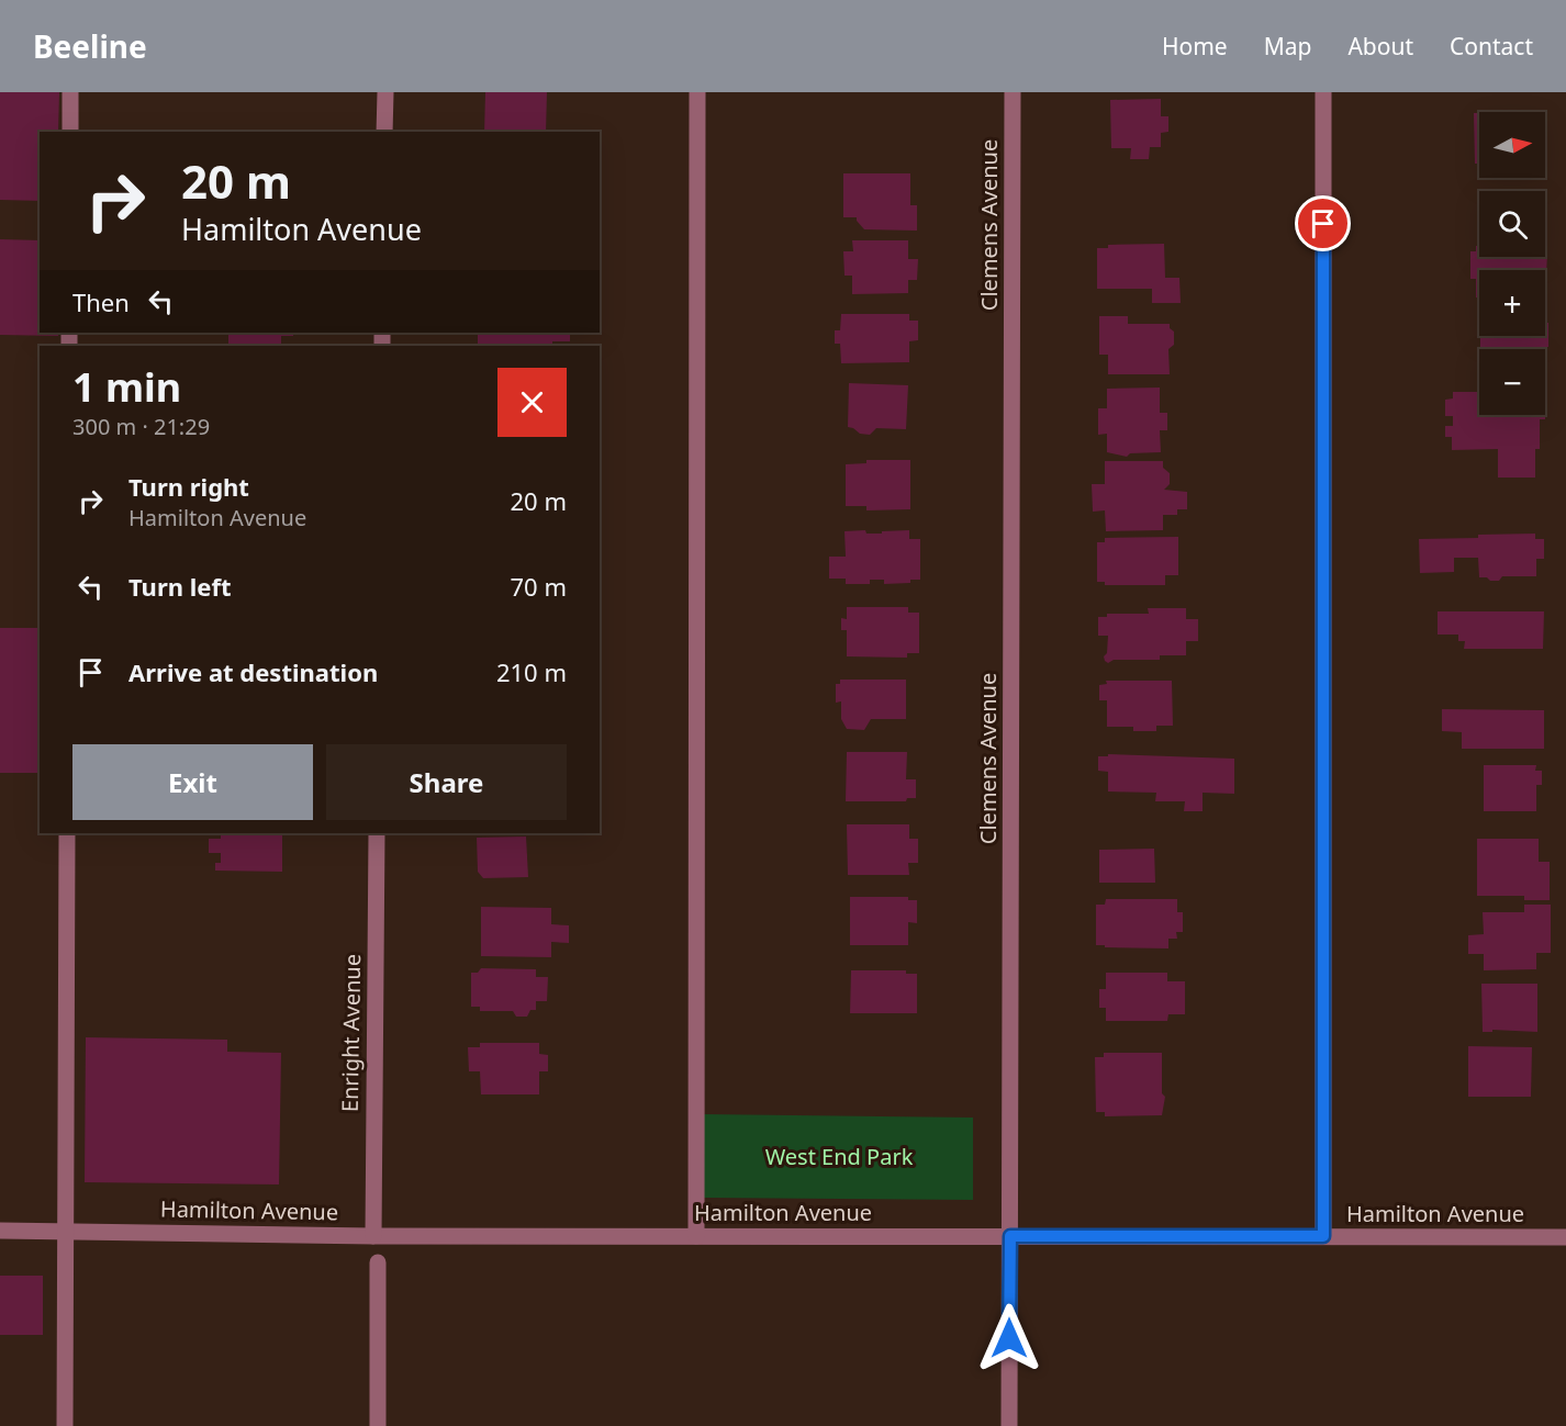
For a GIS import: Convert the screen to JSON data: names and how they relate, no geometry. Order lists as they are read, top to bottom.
{
  "streets": {
    "street": ["Clemens Avenue", "Enright Avenue", "Hamilton Avenue"]
  },
  "crossings": [
    ["Clemens Avenue", "Hamilton Avenue"],
    ["Enright Avenue", "Hamilton Avenue"]
  ],
  "parks": ["West End Park"],
  "north": "right",
  "page": {
    "header": "Beeline",
    "nav": [
      "Home",
      "Map",
      "About",
      "Contact"
    ],
    "map_buttons": ["+", "−"],
    "turn": ["20 m", "Hamilton Avenue"],
    "then": "Then",
    "heading": ["1 min", "300 m · 21:29"],
    "list": [
      {
        "name": "Turn right",
        "note": "Hamilton Avenue",
        "value": "20 m"
      },
      {
        "name": "Turn left",
        "value": "70 m"
      },
      {
        "name": "Arrive at destination",
        "value": "210 m"
      }
    ],
    "buttons": ["Exit", "Share"]
  }
}
